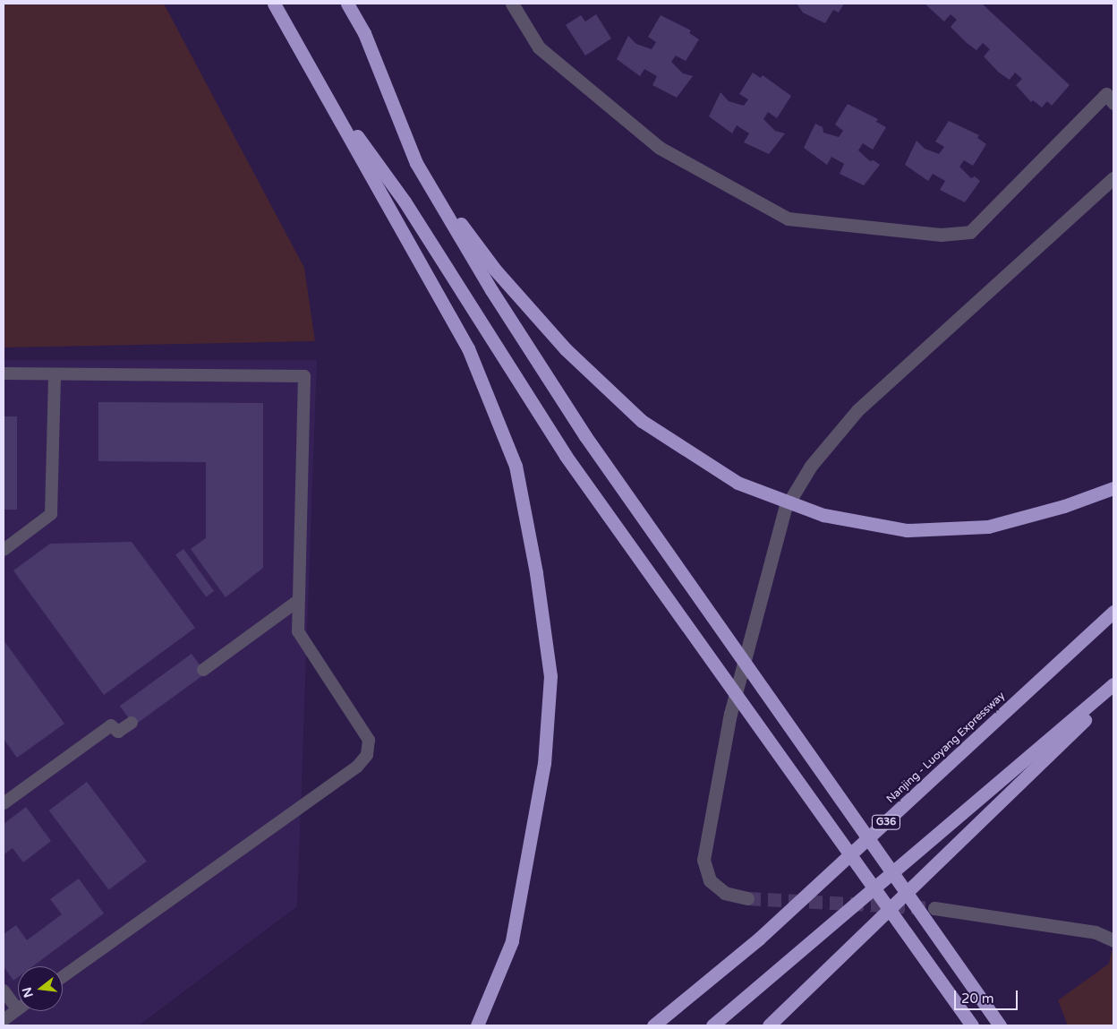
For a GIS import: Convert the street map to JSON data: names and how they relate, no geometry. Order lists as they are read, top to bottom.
{
  "streets": {
    "highway": ["Nanjing - Luoyang Expressway", "G36"]
  },
  "scale_bar": "20 m",
  "north": "left"
}
